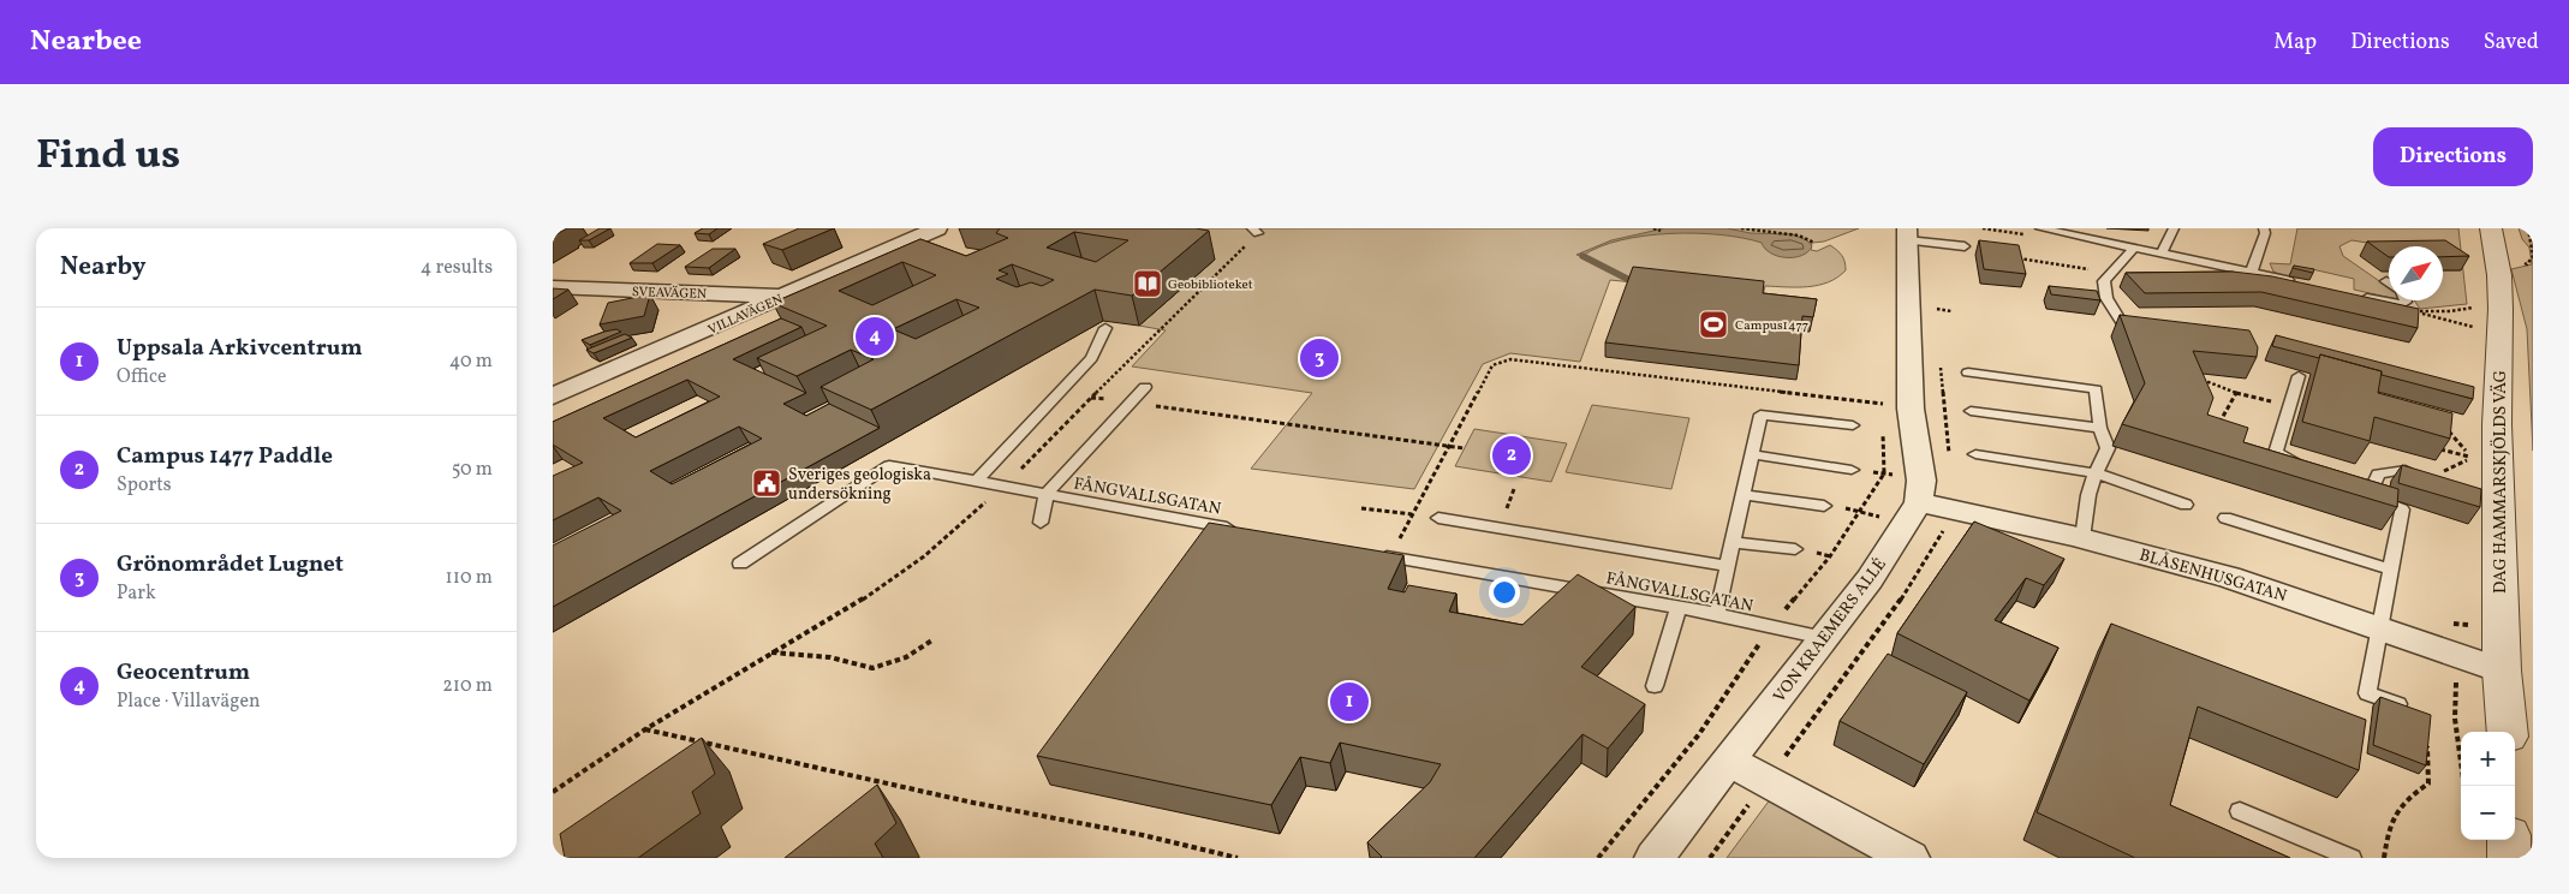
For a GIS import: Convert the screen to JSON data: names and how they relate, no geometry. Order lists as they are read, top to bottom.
{
  "streets": {
    "street": [
      "SVEAVÄGEN",
      "VILLAVÄGEN",
      "DAG HAMMARSKJÖLDS VÄG",
      "BLÅSENHUSGATAN",
      "VON KRAEMERS ALLÉ"
    ],
    "lane": ["FÅNGVALLSGATAN"]
  },
  "crossings": [
    ["SVEAVÄGEN", "VILLAVÄGEN"],
    ["DAG HAMMARSKJÖLDS VÄG", "BLÅSENHUSGATAN"],
    ["FÅNGVALLSGATAN", "VON KRAEMERS ALLÉ"],
    ["BLÅSENHUSGATAN", "VON KRAEMERS ALLÉ"]
  ],
  "places": {
    "library": ["Geobiblioteket"],
    "sports": ["Campus1477"],
    "public building": ["Sveriges geologiska undersökning"]
  },
  "north": "top right",
  "page": {
    "header": "Nearbee",
    "nav": ["Map", "Directions", "Saved"],
    "title": "Find us",
    "buttons": "Directions",
    "heading": ["Nearby", "4 results"],
    "list": [
      {
        "mark": "1",
        "name": "Uppsala Arkivcentrum",
        "note": "Office",
        "value": "40 m"
      },
      {
        "mark": "2",
        "name": "Campus 1477 Paddle",
        "note": "Sports",
        "value": "50 m"
      },
      {
        "mark": "3",
        "name": "Grönområdet Lugnet",
        "note": "Park",
        "value": "110 m"
      },
      {
        "mark": "4",
        "name": "Geocentrum",
        "note": "Place · Villavägen",
        "value": "210 m"
      }
    ],
    "pins": [
      "4",
      "3",
      "2",
      "1"
    ],
    "map_buttons": ["+", "−"]
  }
}
